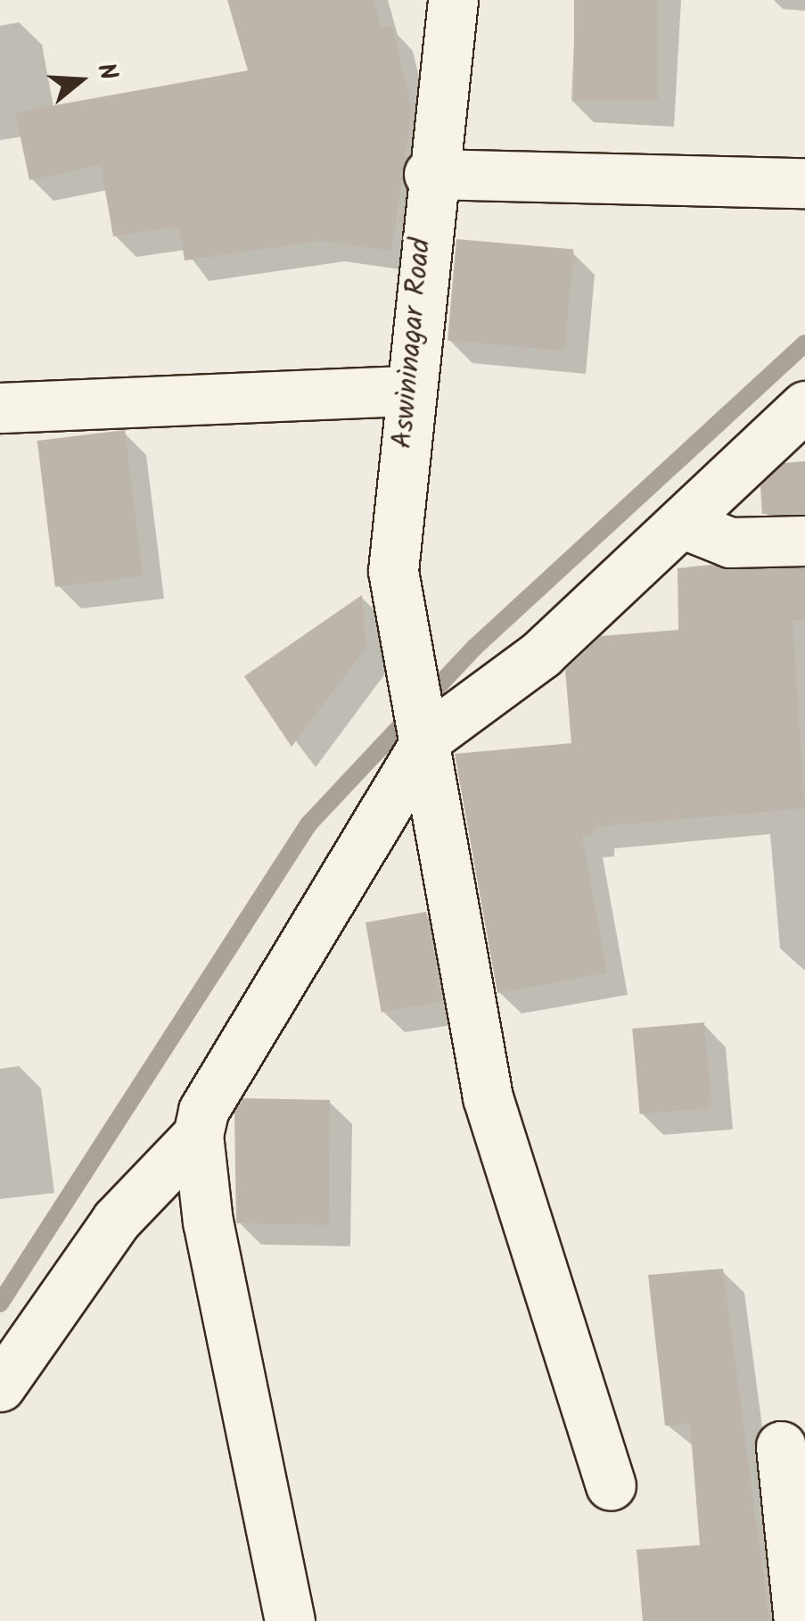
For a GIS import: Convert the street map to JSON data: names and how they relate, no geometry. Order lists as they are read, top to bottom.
{
  "streets": {
    "street": ["Aswininagar Road"]
  },
  "north": "right"
}
